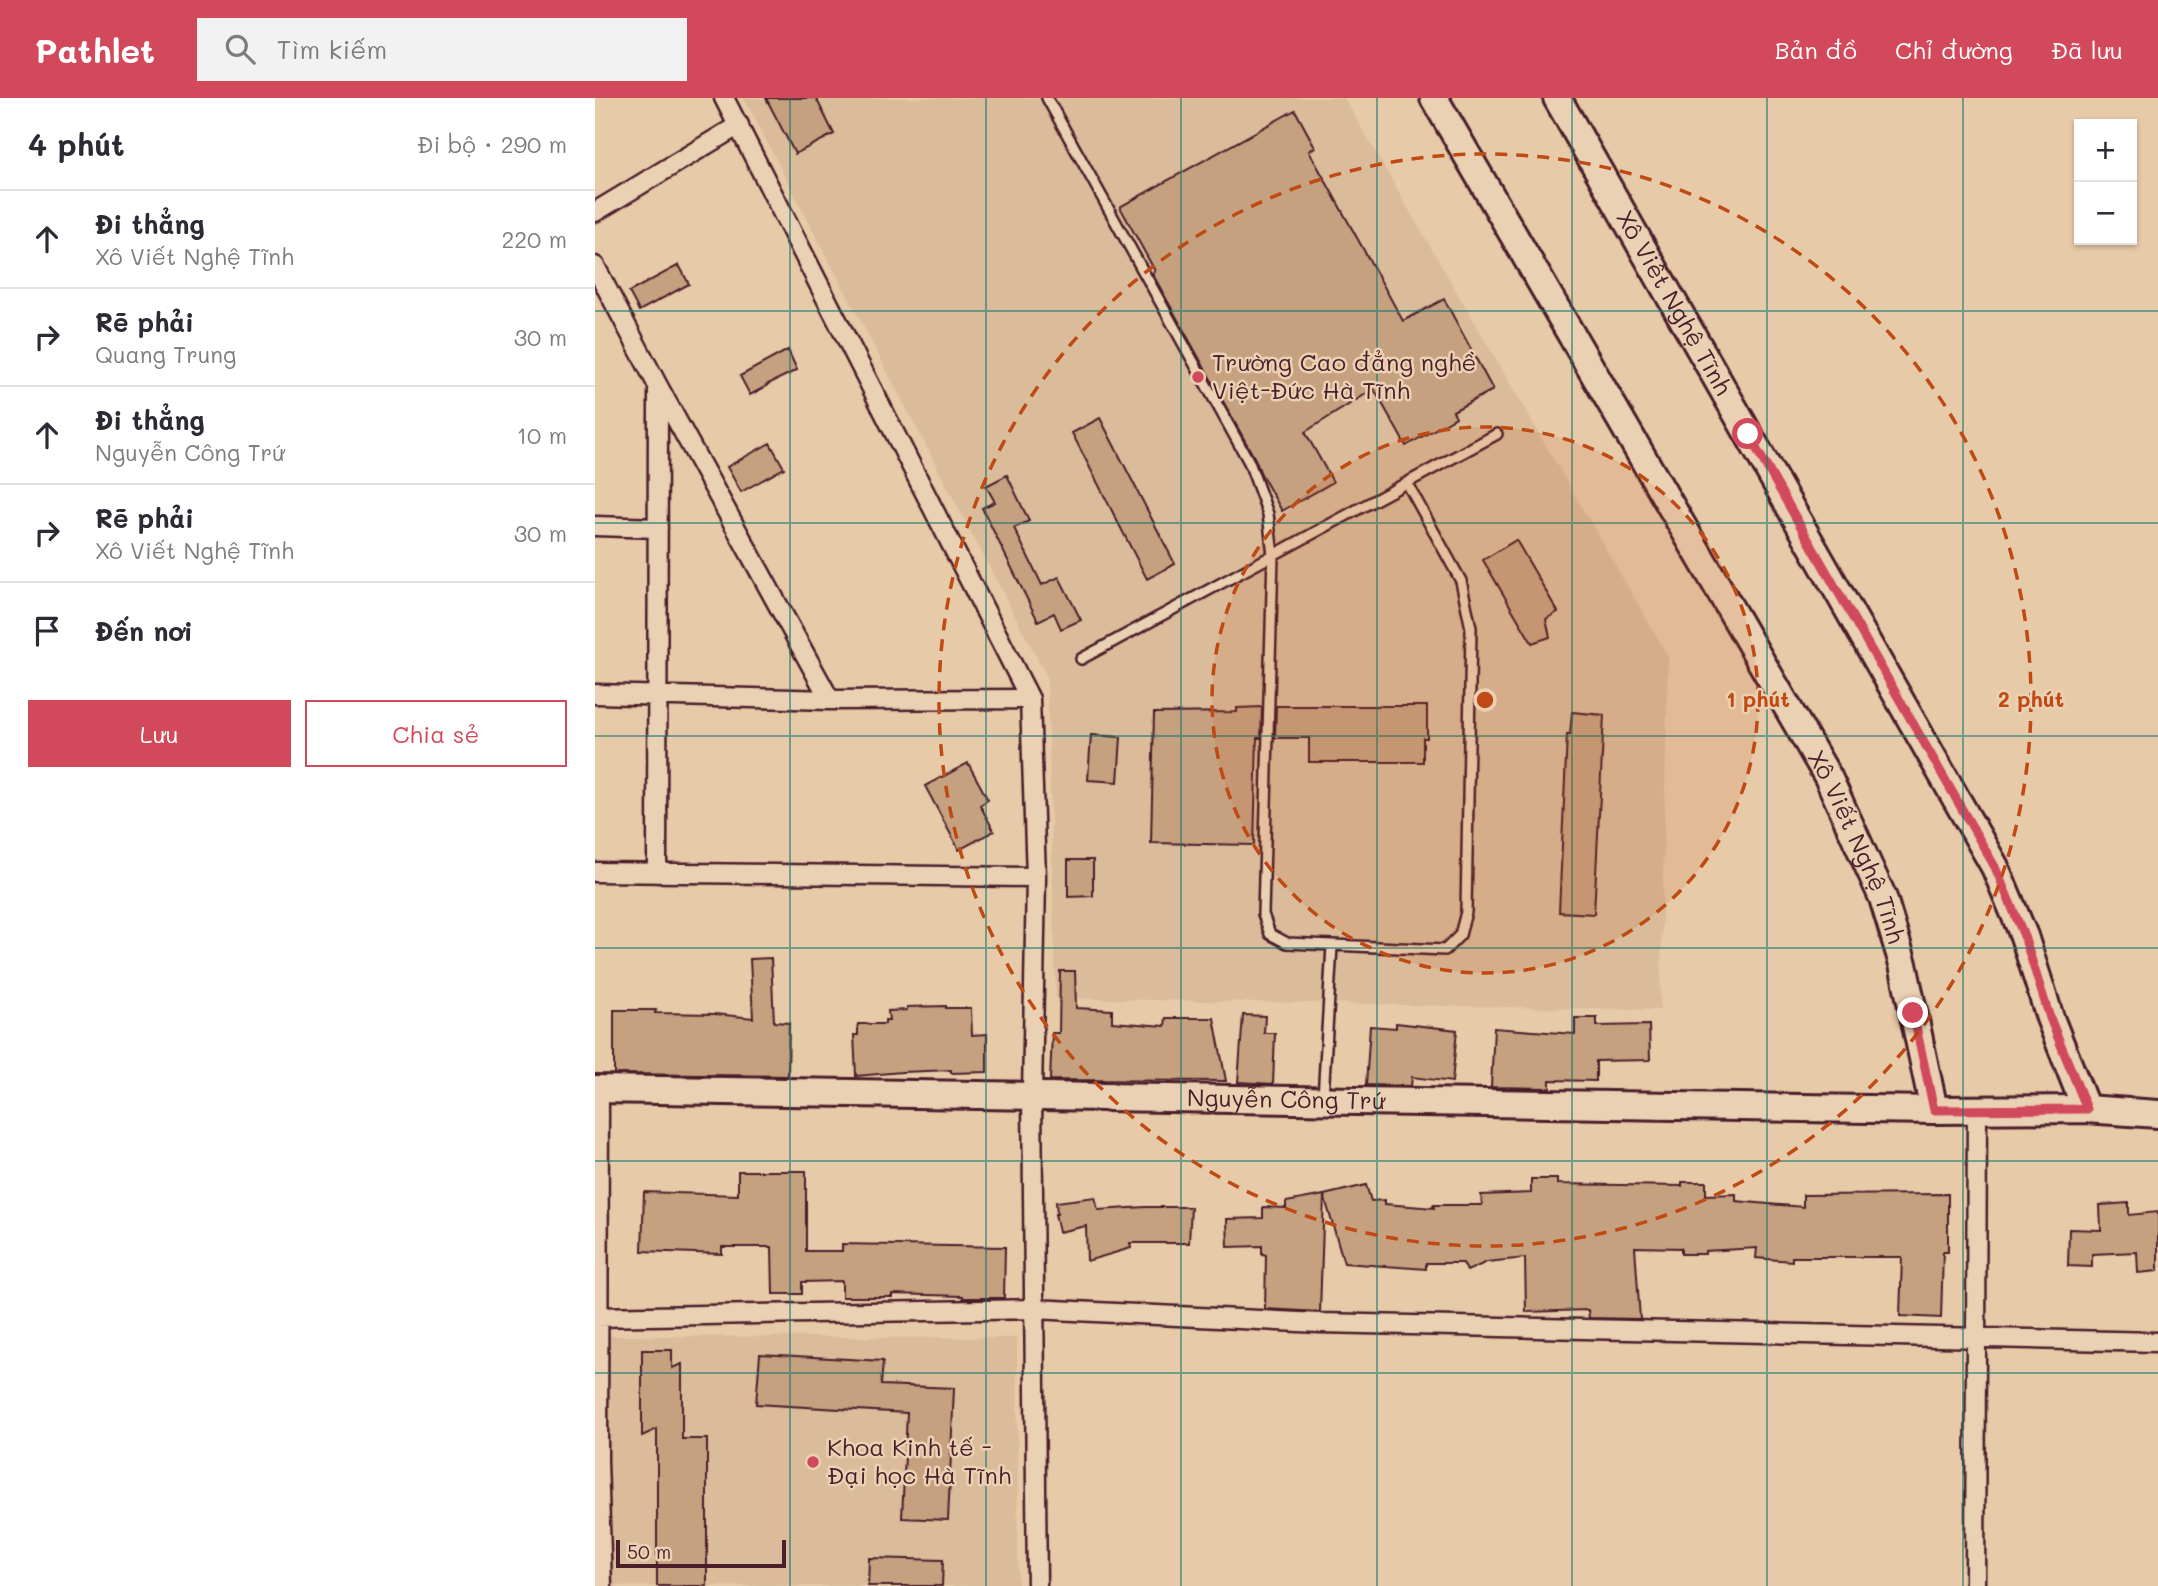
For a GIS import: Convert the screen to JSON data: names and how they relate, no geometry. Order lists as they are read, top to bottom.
{
  "streets": {
    "street": ["Xô Viết Nghệ Tĩnh", "Nguyễn Công Trứ"]
  },
  "crossings": [
    ["Xô Viết Nghệ Tĩnh", "Nguyễn Công Trứ"]
  ],
  "places": ["Trường Cao đẳng nghề Việt-Đức Hà Tĩnh", "Khoa Kinh tế - Đại học Hà Tĩnh"],
  "scale_bar": "50 m",
  "page": {
    "header": "Pathlet",
    "search": "Tìm kiếm",
    "nav": ["Bản đồ", "Chỉ đường", "Đã lưu"],
    "heading": ["4 phút", "Đi bộ · 290 m"],
    "map_buttons": ["+", "−"],
    "list": [
      ["Đi thẳng", "Xô Viết Nghệ Tĩnh", "220 m"],
      ["Rẽ phải", "Quang Trung", "30 m"],
      ["Đi thẳng", "Nguyễn Công Trứ", "10 m"],
      ["Rẽ phải", "Xô Viết Nghệ Tĩnh", "30 m"],
      "Đến nơi"
    ],
    "buttons": ["Lưu", "Chia sẻ"],
    "scale": "50 m"
  },
  "rings": ["1 phút", "2 phút"]
}
